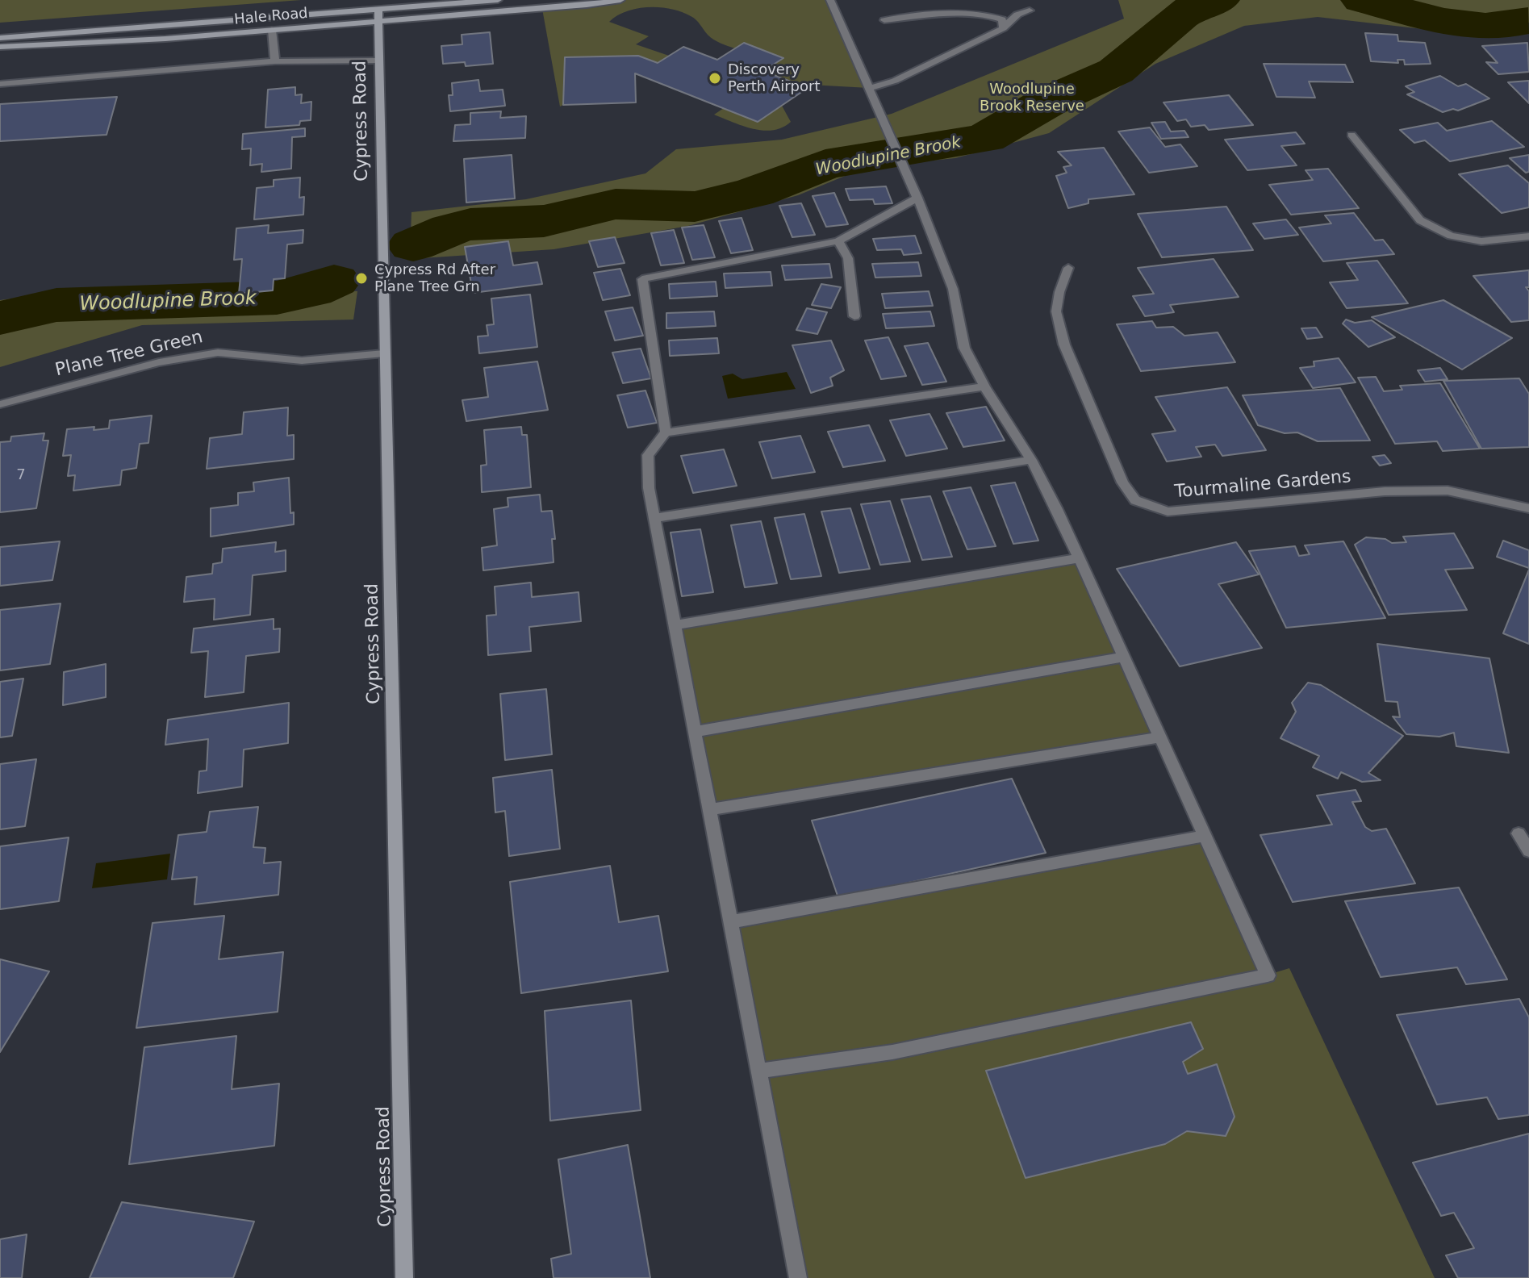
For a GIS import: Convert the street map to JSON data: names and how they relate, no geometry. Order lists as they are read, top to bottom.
{
  "streets": {
    "street": [
      "Hale Road",
      "Cypress Road",
      "Plane Tree Green",
      "Tourmaline Gardens"
    ]
  },
  "crossings": [
    ["Hale Road", "Cypress Road"],
    ["Cypress Road", "Plane Tree Green"]
  ],
  "water": ["Woodlupine Brook"],
  "parks": ["Woodlupine Brook Reserve"],
  "places": ["Discovery Perth Airport", "Cypress Rd After Plane Tree Grn"],
  "house_numbers": ["7"]
}
